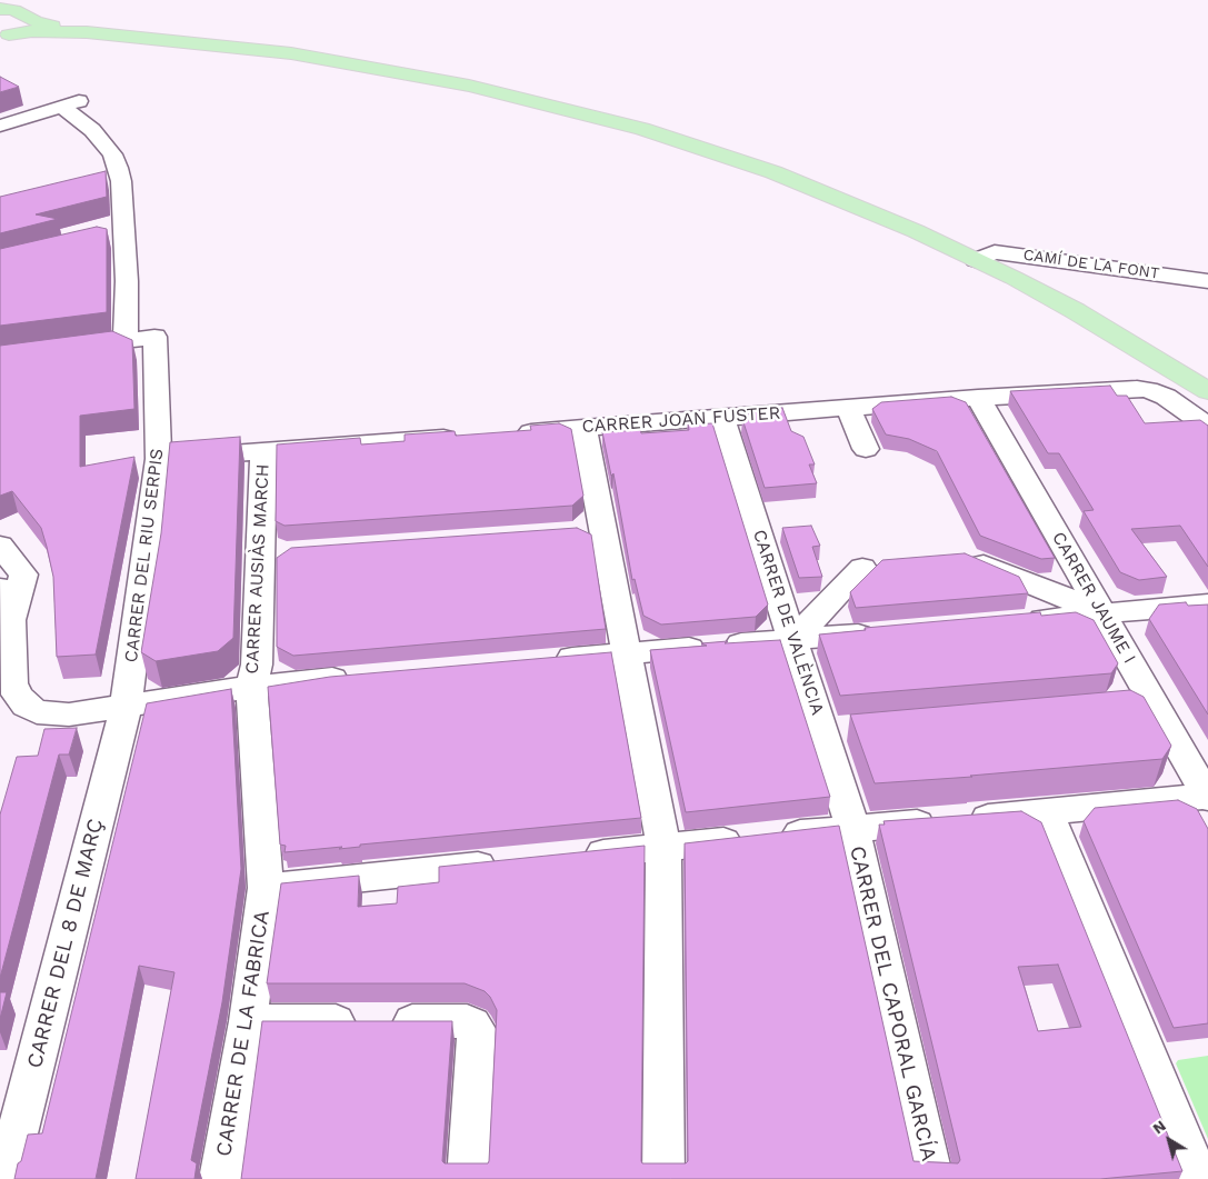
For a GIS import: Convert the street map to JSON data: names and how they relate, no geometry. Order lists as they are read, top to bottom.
{
  "streets": {
    "street": [
      "CAMÍ DE LA FONT",
      "CARRER JOAN FUSTER",
      "CARRER DEL RIU SERPIS",
      "CARRER AUSIÀS MARCH",
      "CARRER JAUME I",
      "CARRER DE VALÈNCIA",
      "CARRER DEL 8 DE MARÇ",
      "CARRER DEL CAPORAL GARCÍA",
      "CARRER DE LA FABRICA"
    ]
  },
  "crossings": [
    ["CARRER JOAN FUSTER", "CARRER JAUME I"],
    ["CARRER JOAN FUSTER", "CARRER DE VALÈNCIA"],
    ["CARRER DEL RIU SERPIS", "CARRER DEL 8 DE MARÇ"],
    ["CARRER AUSIÀS MARCH", "CARRER DE LA FABRICA"],
    ["CARRER DE VALÈNCIA", "CARRER DEL CAPORAL GARCÍA"]
  ],
  "north": "top left"
}
